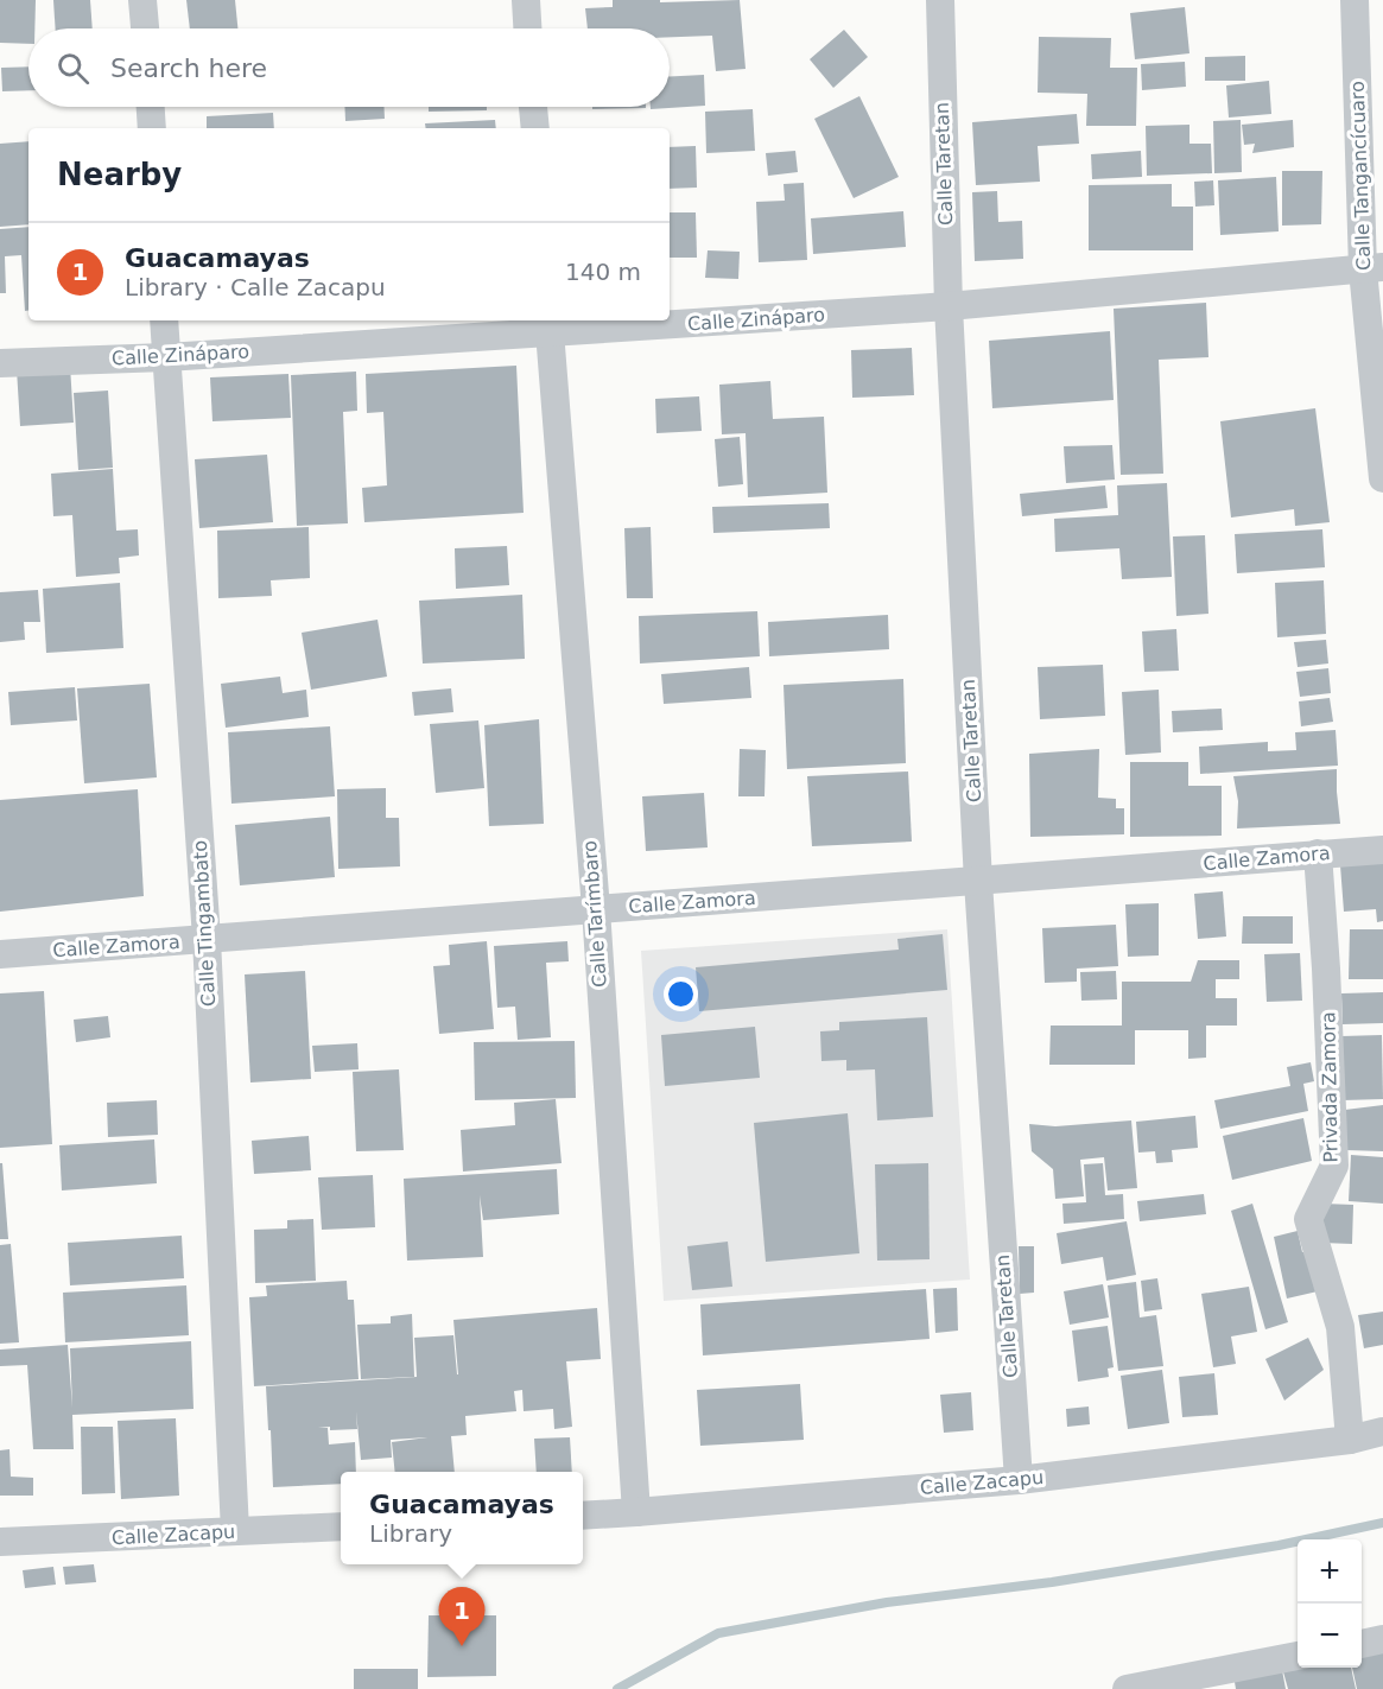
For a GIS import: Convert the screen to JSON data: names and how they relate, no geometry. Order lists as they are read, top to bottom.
{
  "streets": {
    "street": [
      "Calle Taretan",
      "Calle Tangancícuaro",
      "Calle Zináparo",
      "Calle Zamora",
      "Calle Tarímbaro",
      "Calle Tingambato",
      "Privada Zamora",
      "Calle Zacapu"
    ]
  },
  "crossings": [
    ["Calle Taretan", "Calle Zináparo"],
    ["Calle Taretan", "Calle Zamora"],
    ["Calle Taretan", "Calle Zacapu"],
    ["Calle Tangancícuaro", "Calle Zináparo"],
    ["Calle Zináparo", "Calle Tarímbaro"],
    ["Calle Zináparo", "Calle Tingambato"],
    ["Calle Zamora", "Calle Tarímbaro"],
    ["Calle Zamora", "Calle Tingambato"],
    ["Calle Zamora", "Privada Zamora"],
    ["Calle Tarímbaro", "Calle Zacapu"],
    ["Calle Tingambato", "Calle Zacapu"],
    ["Privada Zamora", "Calle Zacapu"]
  ],
  "page": {
    "search": "Search here",
    "heading": "Nearby",
    "list": [
      {
        "mark": "1",
        "name": "Guacamayas",
        "note": "Library · Calle Zacapu",
        "value": "140 m"
      }
    ],
    "popup": ["Guacamayas", "Library"],
    "map_buttons": ["+", "−"],
    "pins": "1"
  }
}
